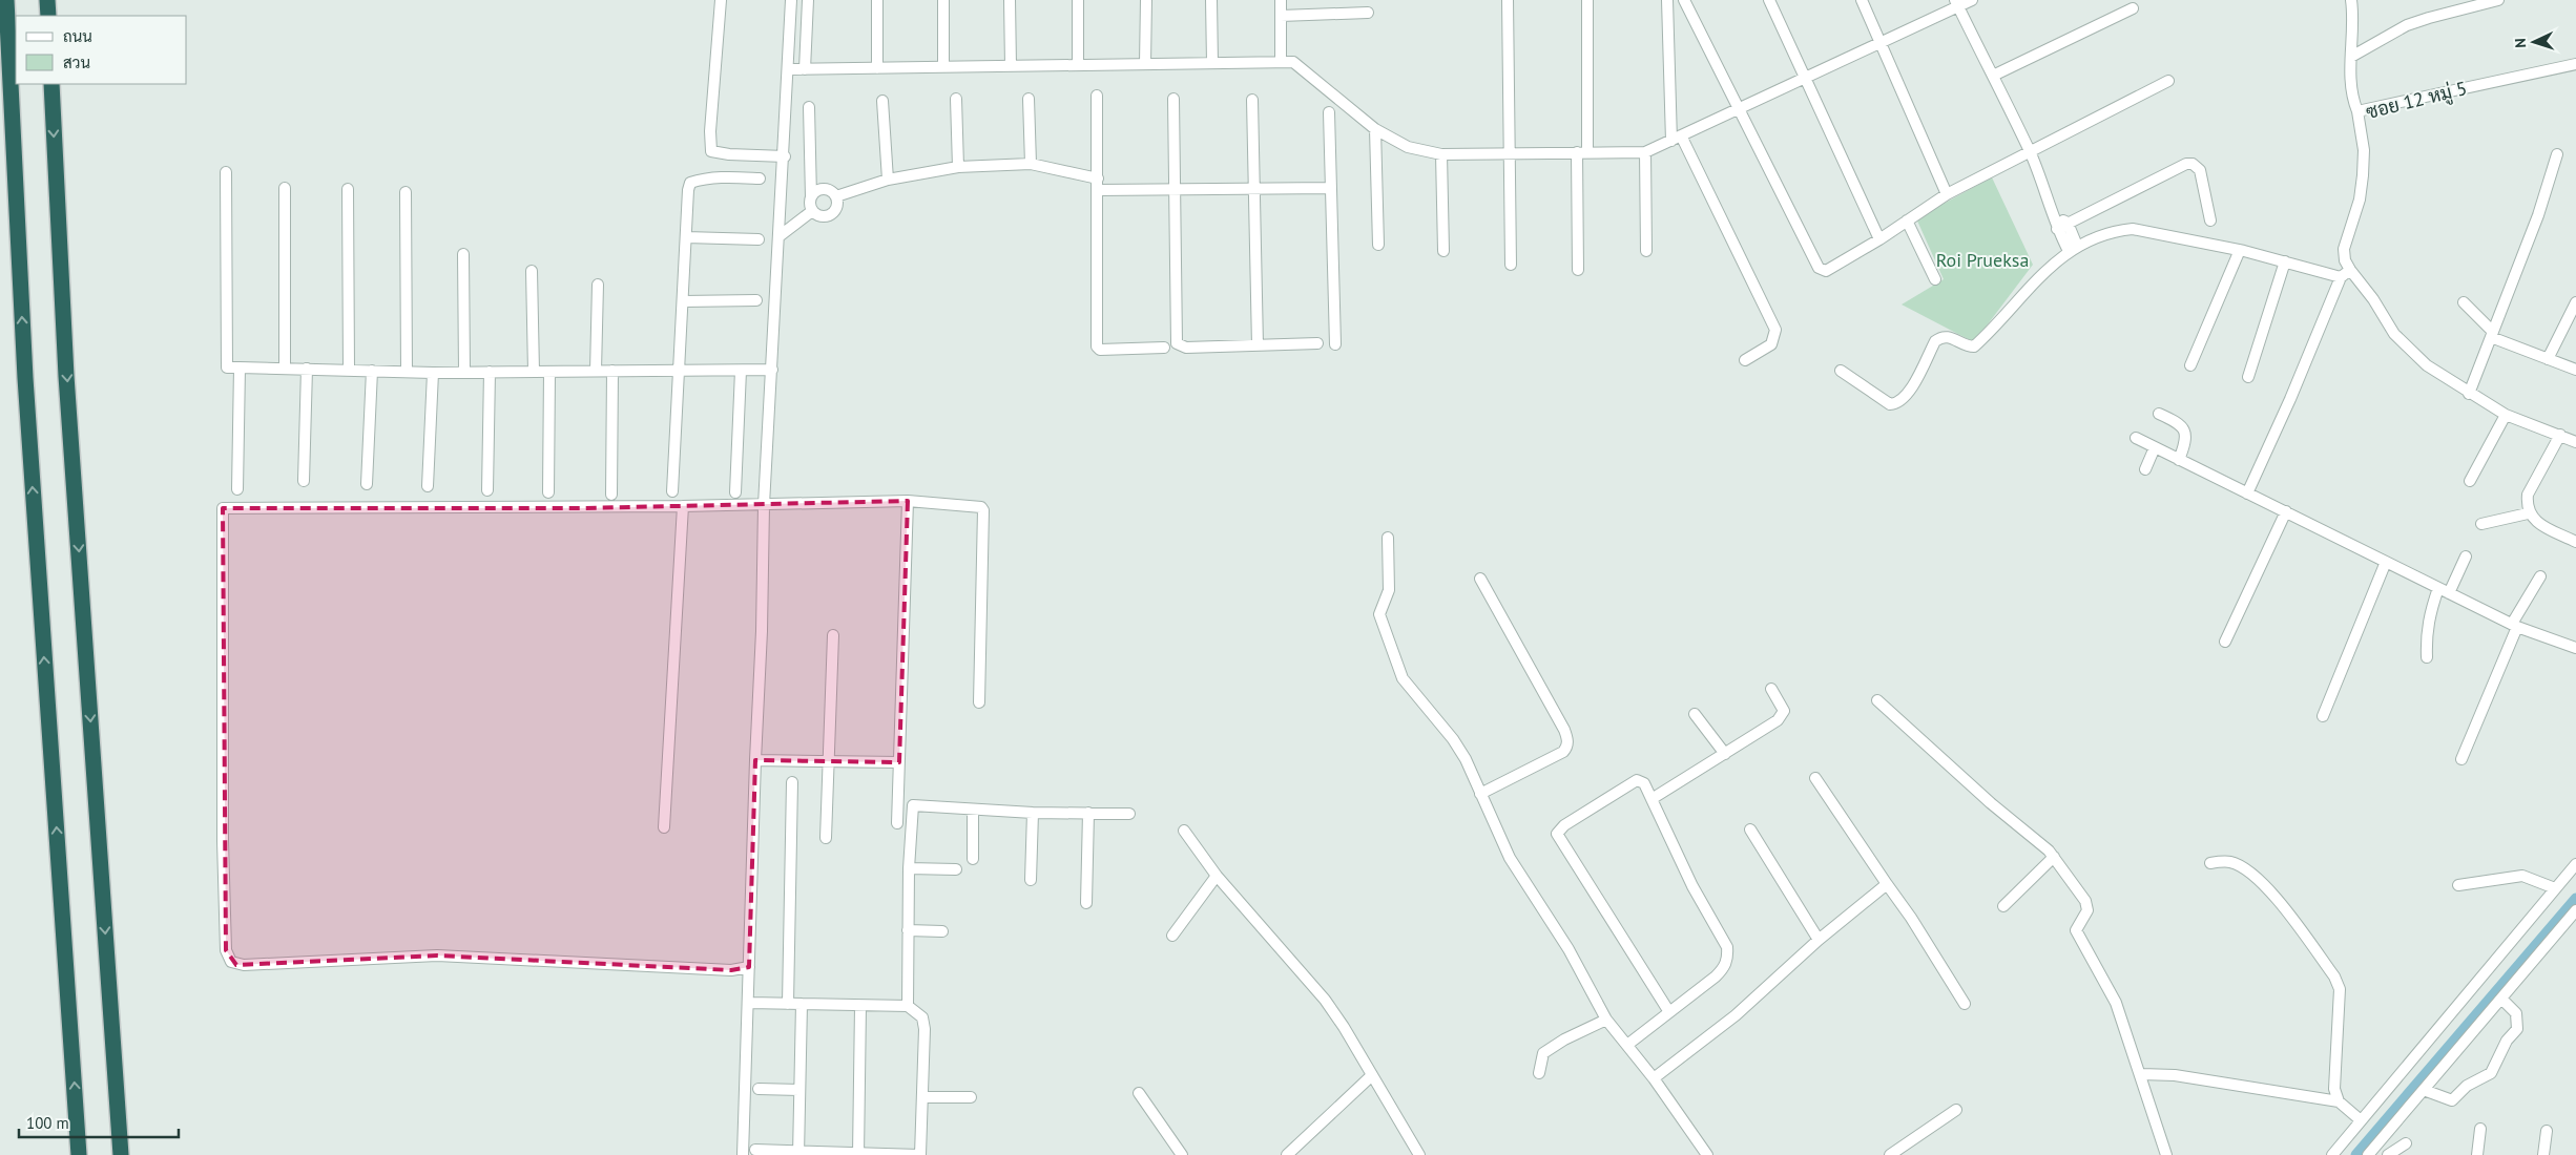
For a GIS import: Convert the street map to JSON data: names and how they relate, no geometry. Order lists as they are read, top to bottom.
{
  "streets": {
    "street": ["ซอย 12 หมู่ 5"]
  },
  "parks": ["Roi Prueksa"],
  "legend": ["ถนน", "สวน"],
  "scale_bar": "100 m",
  "north": "left"
}
